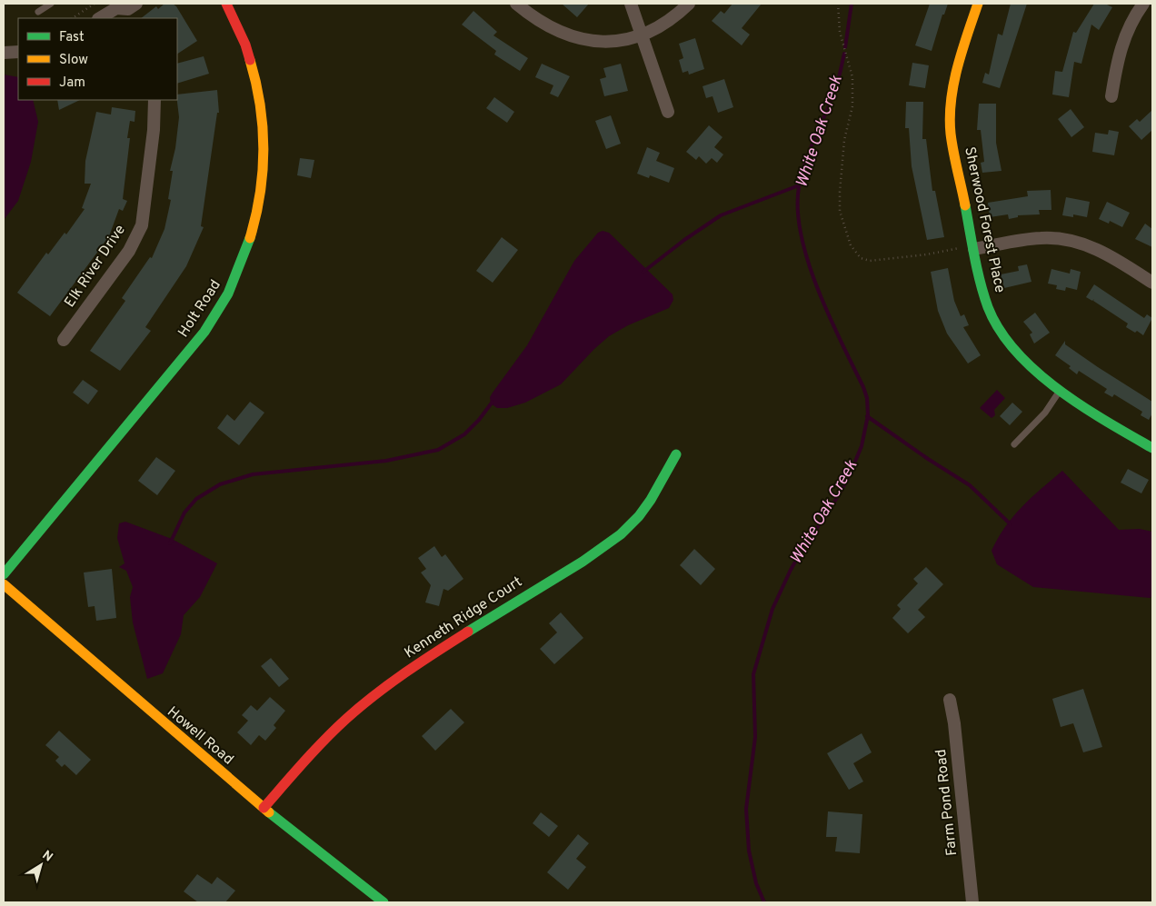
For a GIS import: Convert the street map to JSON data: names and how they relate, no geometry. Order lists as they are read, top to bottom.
{
  "streets": {
    "street": [
      "Sherwood Forest Place",
      "Elk River Drive",
      "Holt Road",
      "Kenneth Ridge Court",
      "Howell Road",
      "Farm Pond Road"
    ]
  },
  "crossings": [
    ["Kenneth Ridge Court", "Howell Road"]
  ],
  "water": ["White Oak Creek"],
  "legend": ["Fast", "Slow", "Jam"],
  "north": "top right"
}
